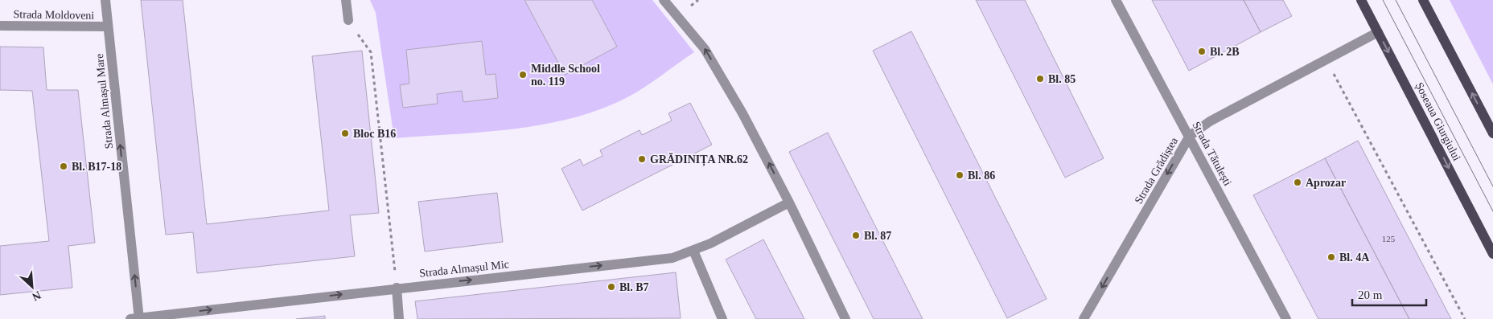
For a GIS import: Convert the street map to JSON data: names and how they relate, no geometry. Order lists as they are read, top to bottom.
{
  "streets": {
    "main road": ["Șoseaua Giurgiului"],
    "street": [
      "Strada Moldoveni",
      "Strada Almașul Mare",
      "Strada Tătulești",
      "Strada Grădiștea",
      "Strada Almașul Mic"
    ]
  },
  "crossings": [
    ["Strada Moldoveni", "Strada Almașul Mare"],
    ["Strada Almașul Mare", "Strada Almașul Mic"],
    ["Șoseaua Giurgiului", "Strada Grădiștea"],
    ["Strada Tătulești", "Strada Grădiștea"]
  ],
  "one_way": ["Strada Almașul Mare", "Strada Grădiștea", "Strada Almașul Mic"],
  "places": [
    "Bl. 2B",
    "Middle School no. 119",
    "Bl. 85",
    "Bloc B16",
    "GRĂDINIȚA NR.62",
    "Bl. B17-18",
    "Bl. 86",
    "Aprozar",
    "Bl. 87",
    "Bl. 4A",
    "Bl. B7"
  ],
  "house_numbers": ["125"],
  "scale_bar": "20 m",
  "north": "bottom right"
}
